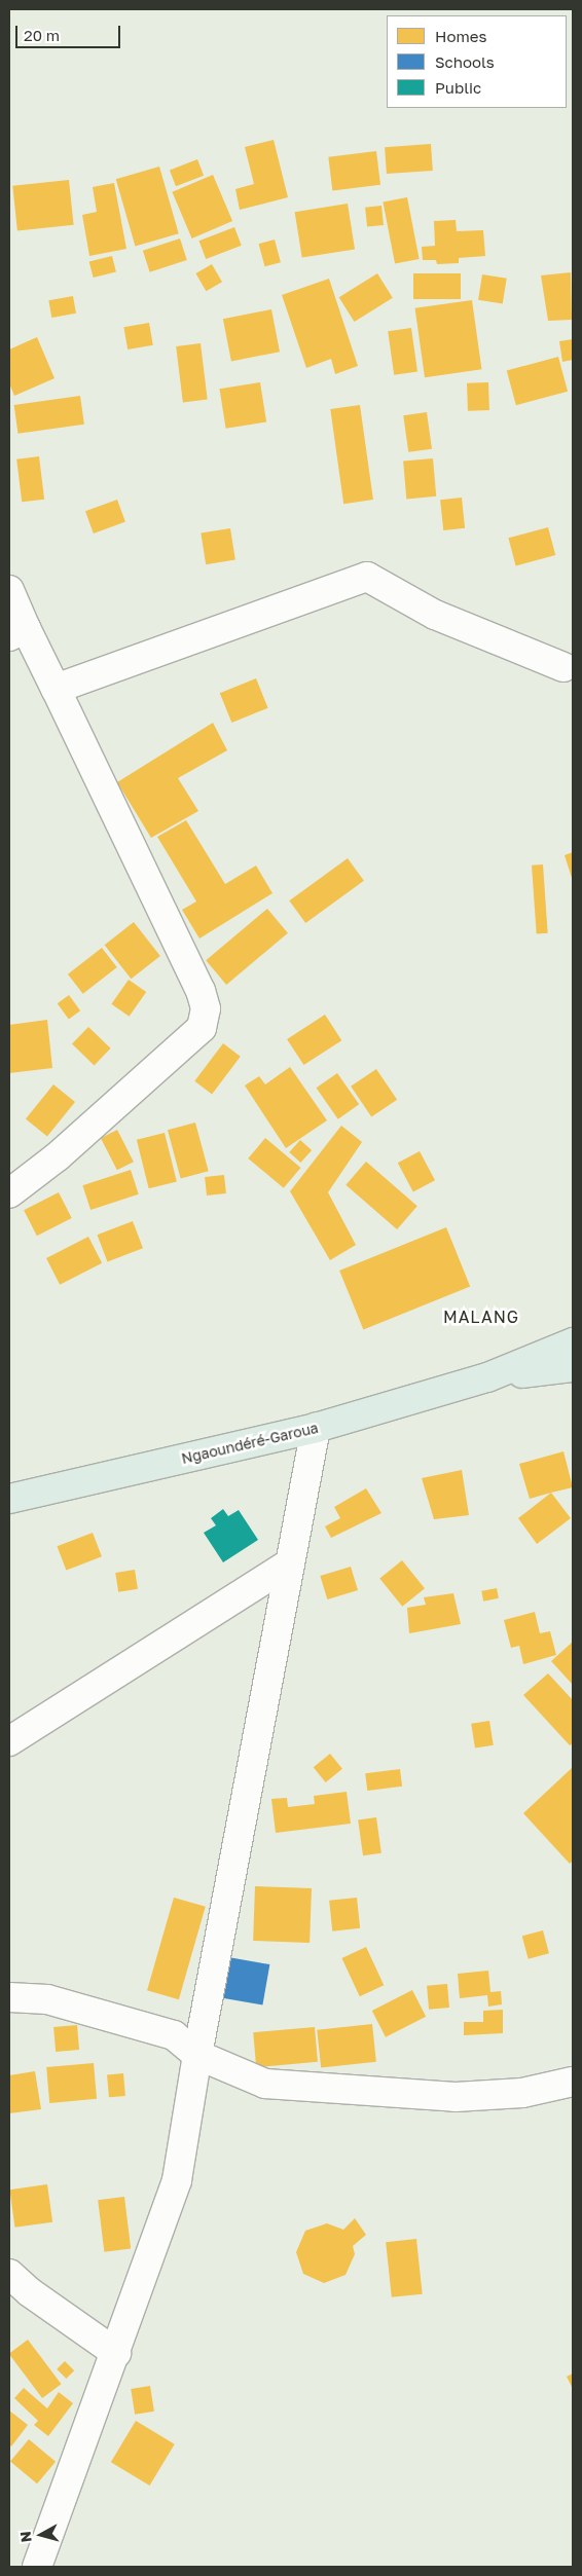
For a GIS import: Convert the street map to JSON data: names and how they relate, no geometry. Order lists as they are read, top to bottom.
{
  "streets": {
    "highway": ["Ngaoundéré-Garoua"]
  },
  "districts": ["MALANG"],
  "legend": ["Homes", "Schools", "Public"],
  "scale_bar": "20 m",
  "north": "left"
}
